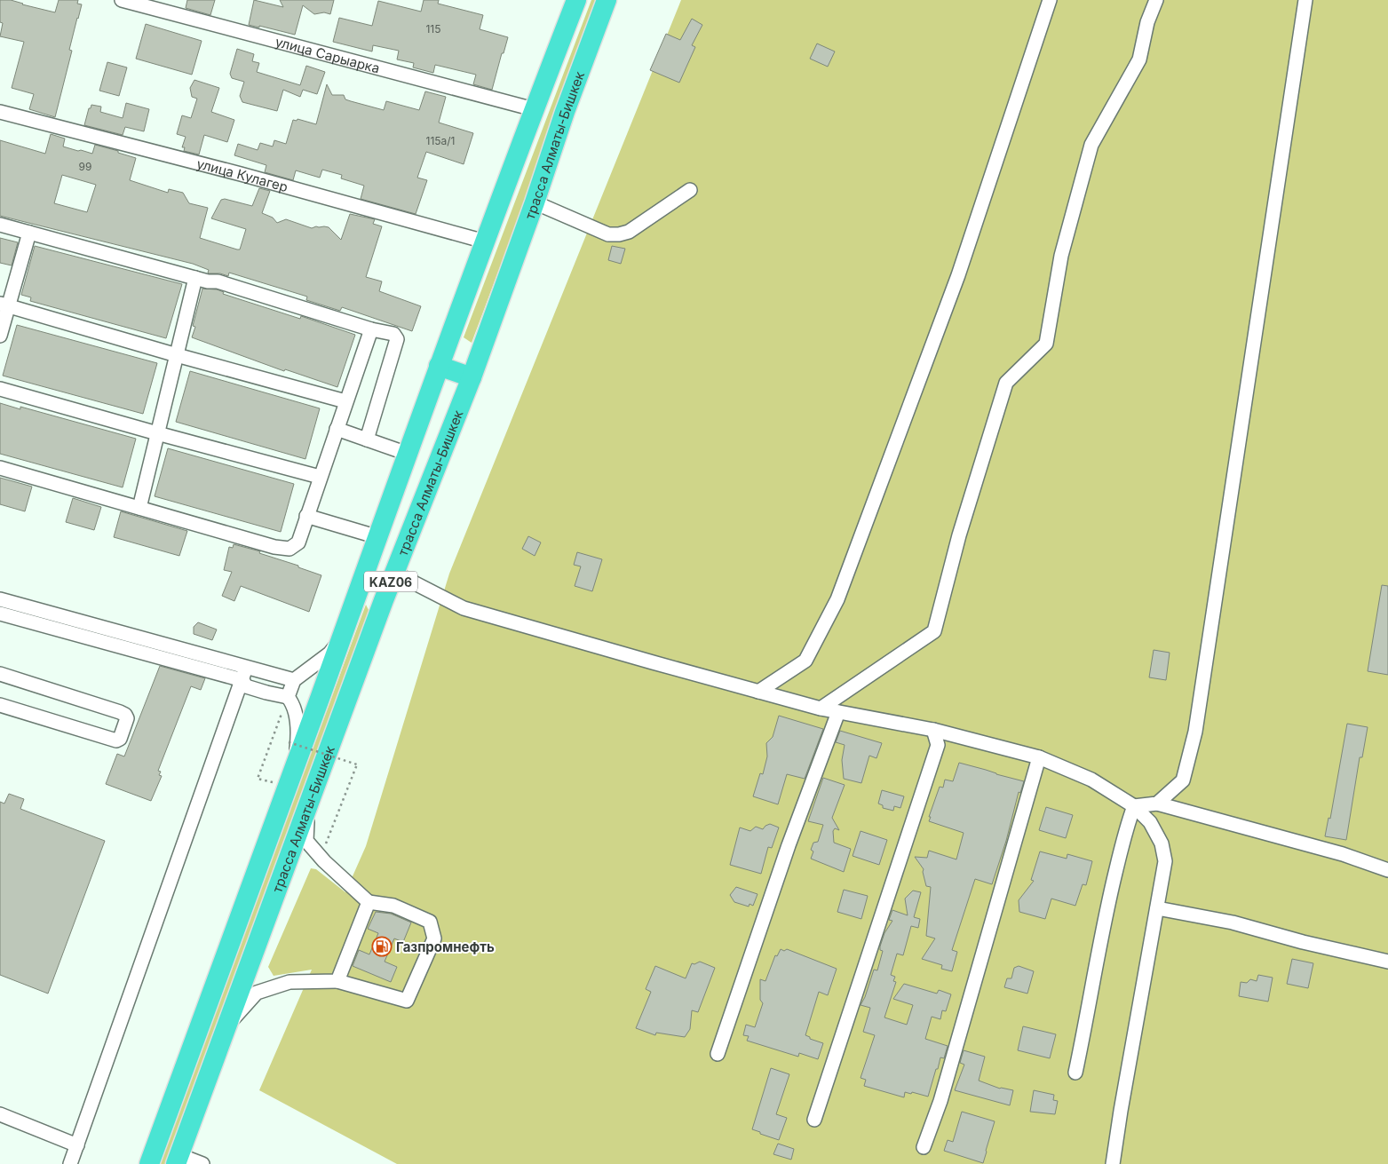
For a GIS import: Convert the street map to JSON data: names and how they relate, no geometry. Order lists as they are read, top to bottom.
{
  "streets": {
    "highway": ["трасса Алматы-Бишкек", "KАZ06"],
    "street": ["улица Сарыарка", "улица Кулагер"]
  },
  "crossings": [
    ["улица Сарыарка", "трасса Алматы-Бишкек"],
    ["трасса Алматы-Бишкек", "улица Кулагер"]
  ],
  "places": {
    "fuel station": ["Газпромнефть"]
  },
  "house_numbers": ["115", "115а/1", "99"]
}
